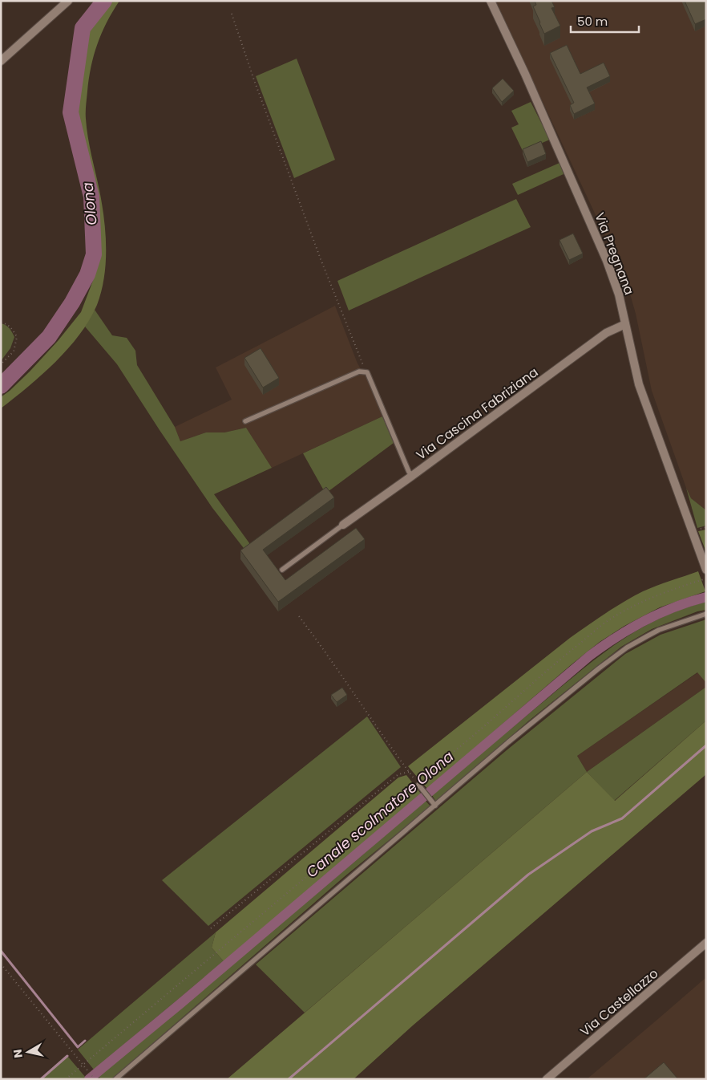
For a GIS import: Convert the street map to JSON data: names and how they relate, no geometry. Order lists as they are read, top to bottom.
{
  "streets": {
    "street": ["Via Pregnana", "Via Cascina Fabriziana", "Via Castellazzo"]
  },
  "crossings": [
    ["Via Pregnana", "Via Cascina Fabriziana"]
  ],
  "water": ["Olona", "Canale scolmatore Olona"],
  "scale_bar": "50 m",
  "north": "left"
}
